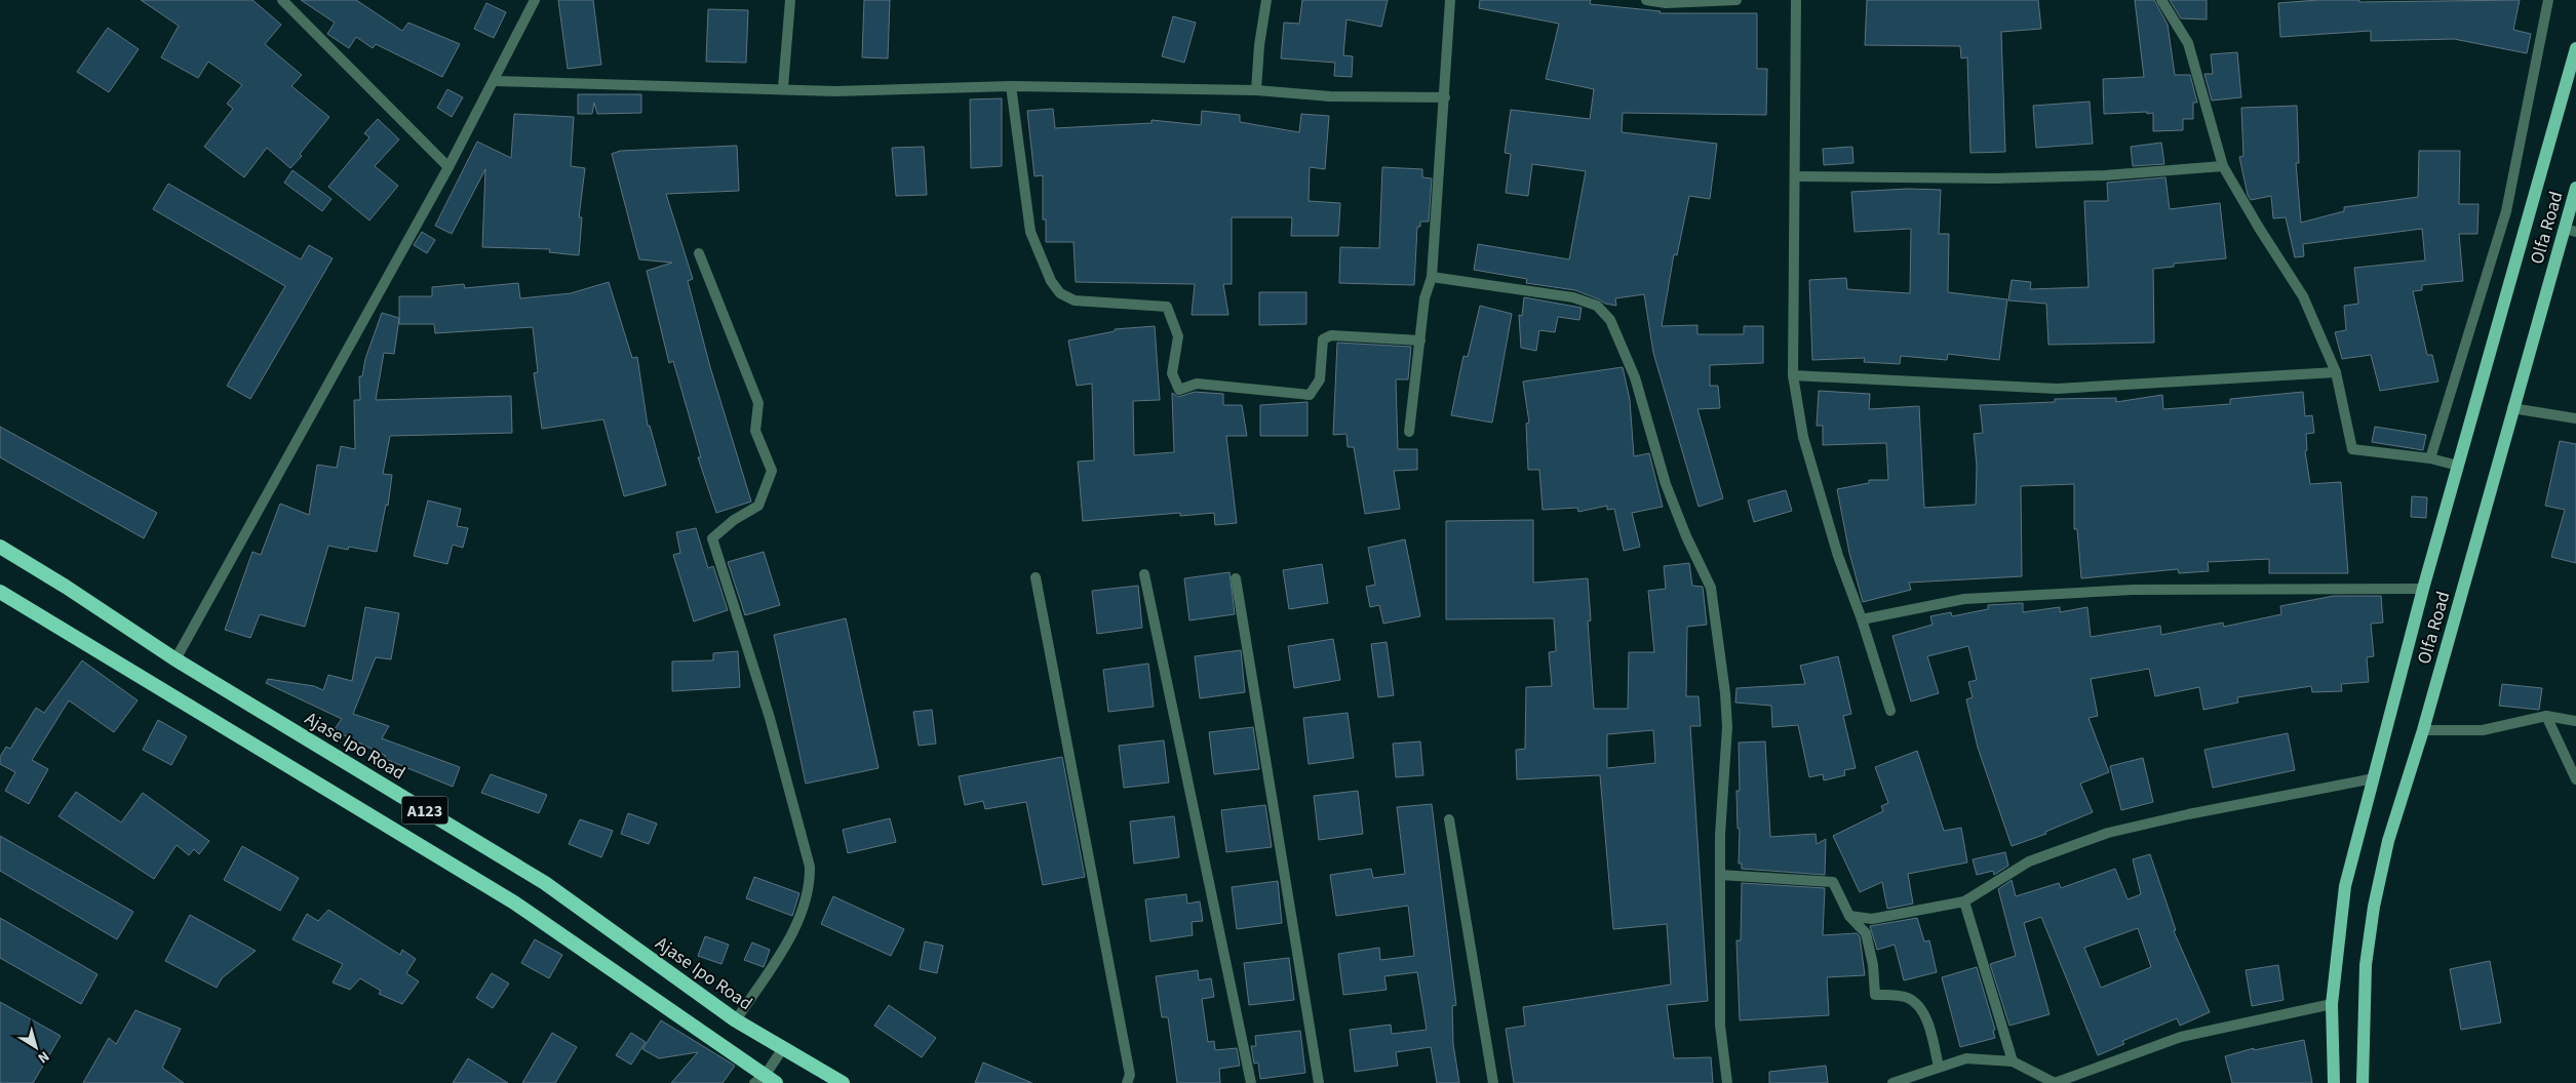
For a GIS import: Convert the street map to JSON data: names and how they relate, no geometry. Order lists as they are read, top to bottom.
{
  "streets": {
    "highway": ["Ajase Ipo Road", "A123"],
    "main road": ["Olfa Road"]
  },
  "north": "bottom right"
}
